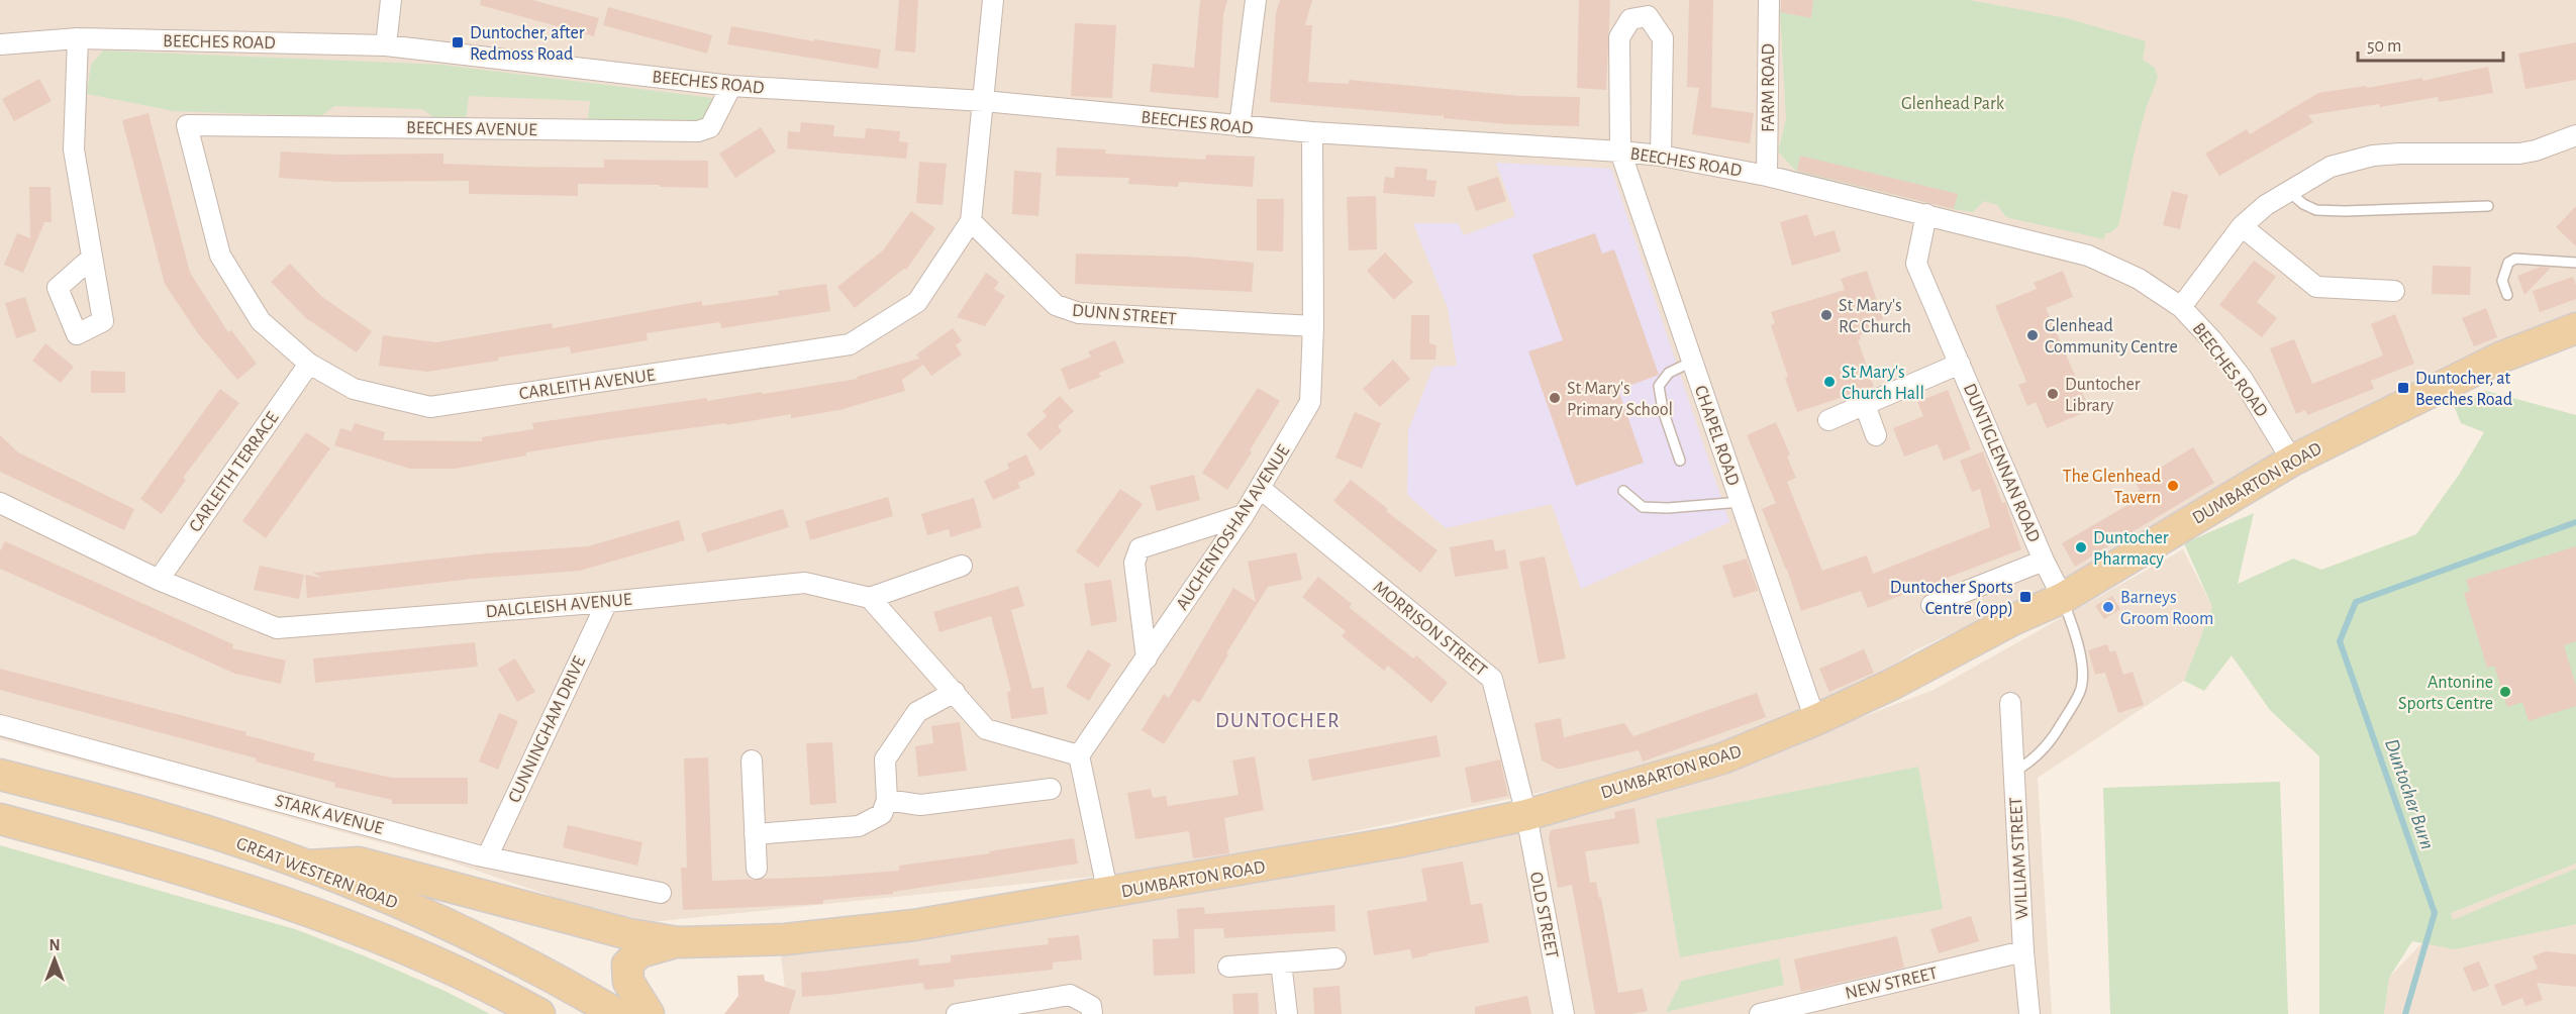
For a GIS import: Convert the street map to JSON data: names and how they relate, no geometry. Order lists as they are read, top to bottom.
{
  "streets": {
    "main road": ["DUMBARTON ROAD", "GREAT WESTERN ROAD"],
    "street": [
      "BEECHES ROAD",
      "FARM ROAD",
      "BEECHES AVENUE",
      "DUNN STREET",
      "CARLEITH AVENUE",
      "CHAPEL ROAD",
      "DUNTIGLENNAN ROAD",
      "CARLEITH TERRACE",
      "AUCHENTOSHAN AVENUE",
      "DALGLEISH AVENUE",
      "MORRISON STREET",
      "CUNNINGHAM DRIVE",
      "STARK AVENUE",
      "WILLIAM STREET",
      "OLD STREET",
      "NEW STREET"
    ]
  },
  "crossings": [
    ["BEECHES ROAD", "FARM ROAD"],
    ["BEECHES ROAD", "BEECHES AVENUE"],
    ["BEECHES ROAD", "CARLEITH AVENUE"],
    ["BEECHES ROAD", "CHAPEL ROAD"],
    ["BEECHES ROAD", "DUNTIGLENNAN ROAD"],
    ["BEECHES ROAD", "DUMBARTON ROAD"],
    ["BEECHES ROAD", "AUCHENTOSHAN AVENUE"],
    ["BEECHES AVENUE", "CARLEITH AVENUE"],
    ["DUNN STREET", "CARLEITH AVENUE"],
    ["DUNN STREET", "AUCHENTOSHAN AVENUE"],
    ["CARLEITH AVENUE", "CARLEITH TERRACE"],
    ["CHAPEL ROAD", "DUMBARTON ROAD"],
    ["DUNTIGLENNAN ROAD", "DUMBARTON ROAD"],
    ["CARLEITH TERRACE", "DALGLEISH AVENUE"],
    ["DUMBARTON ROAD", "MORRISON STREET"],
    ["DUMBARTON ROAD", "OLD STREET"],
    ["AUCHENTOSHAN AVENUE", "MORRISON STREET"],
    ["DALGLEISH AVENUE", "CUNNINGHAM DRIVE"],
    ["MORRISON STREET", "OLD STREET"],
    ["CUNNINGHAM DRIVE", "STARK AVENUE"],
    ["WILLIAM STREET", "NEW STREET"]
  ],
  "districts": ["DUNTOCHER"],
  "water": ["Duntocher Burn"],
  "parks": ["Glenhead Park"],
  "places": {
    "transit": ["Duntocher, after Redmoss Road", "Duntocher, at Beeches Road", "Duntocher Sports Centre (opp)"],
    "other": [
      "St Mary's RC Church",
      "Glenhead Community Centre",
      "St Mary's Church Hall",
      "Duntocher Library",
      "St Mary's Primary School",
      "The Glenhead Tavern",
      "Duntocher Pharmacy",
      "Barneys Groom Room",
      "Antonine Sports Centre"
    ]
  },
  "scale_bar": "50 m",
  "north": "top"
}
